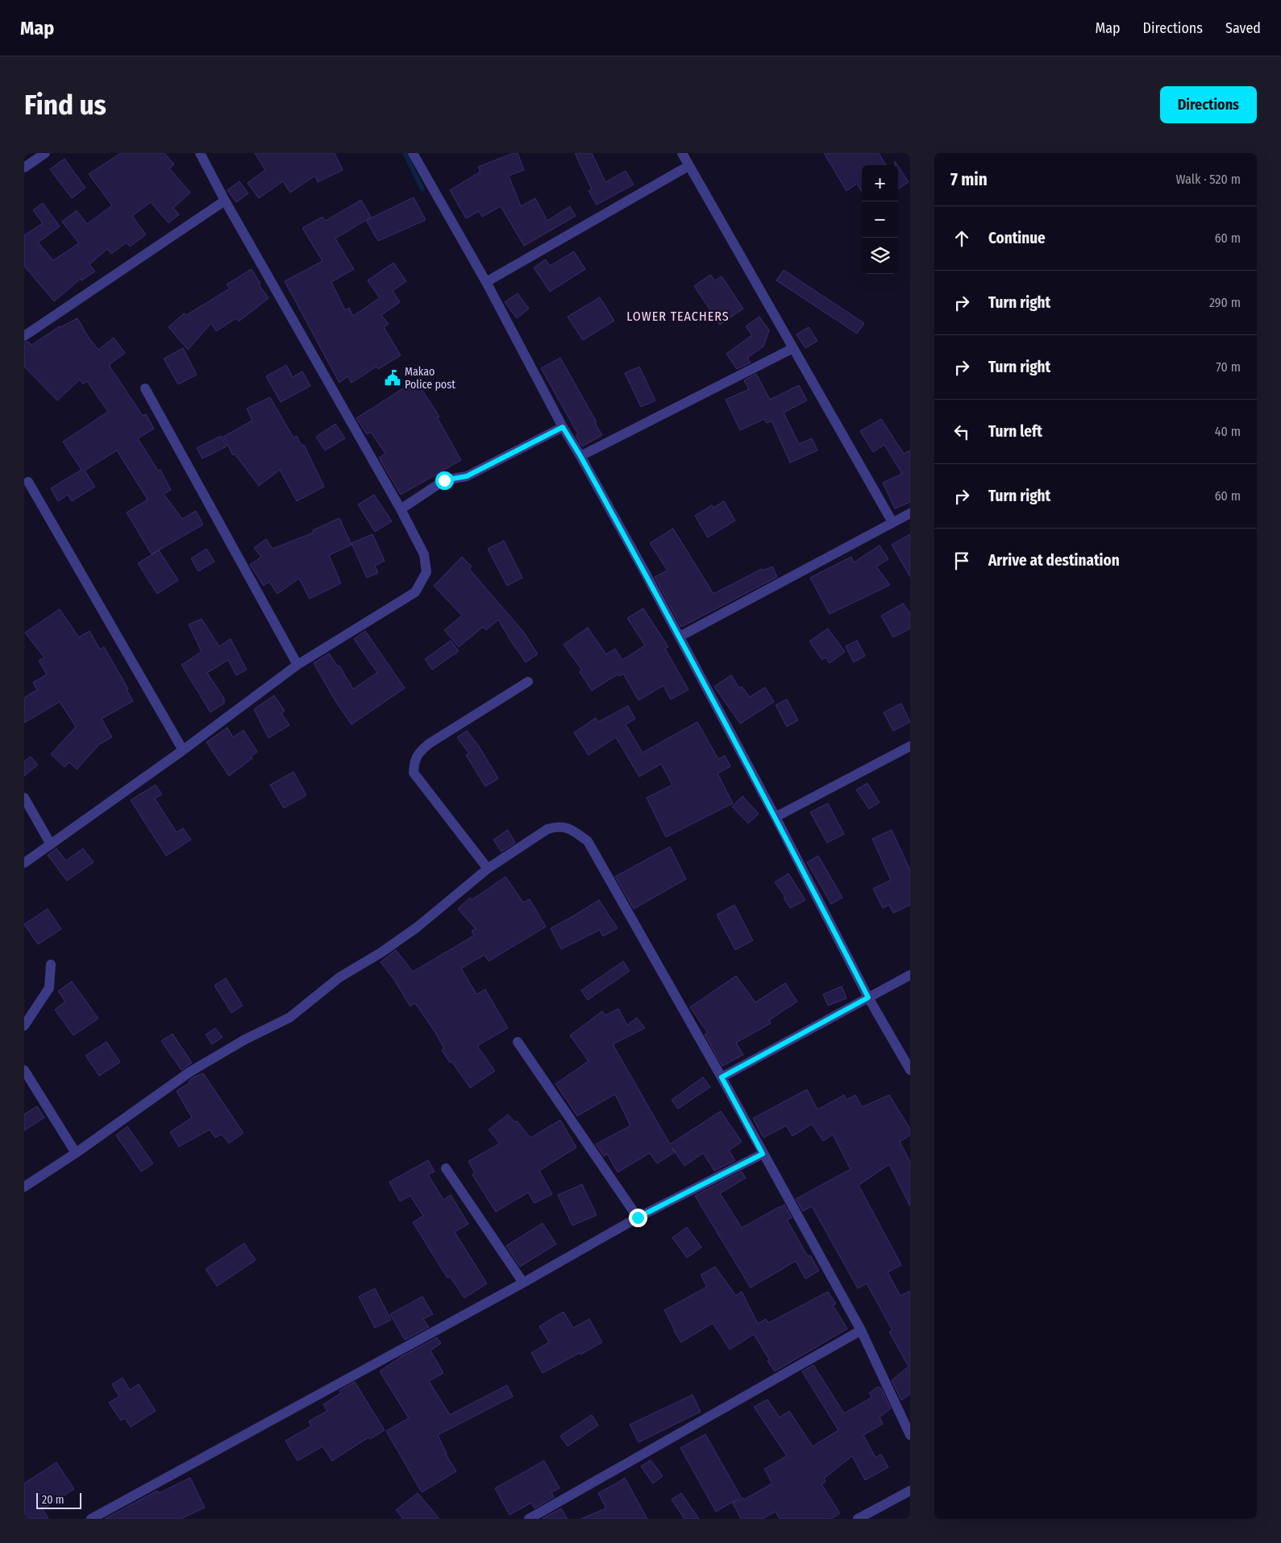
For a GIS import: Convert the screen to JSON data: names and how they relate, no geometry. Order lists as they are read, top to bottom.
{
  "districts": ["LOWER TEACHERS"],
  "places": {
    "public building": ["Makao Police post"]
  },
  "scale_bar": "20 m",
  "page": {
    "header": "Map",
    "nav": ["Map", "Directions", "Saved"],
    "buttons": "Directions",
    "title": "Find us",
    "heading": ["7 min", "Walk · 520 m"],
    "map_buttons": ["+", "−"],
    "list": [
      ["Continue", "60 m"],
      ["Turn right", "290 m"],
      ["Turn right", "70 m"],
      ["Turn left", "40 m"],
      ["Turn right", "60 m"],
      "Arrive at destination"
    ],
    "scale": "20 m"
  }
}
